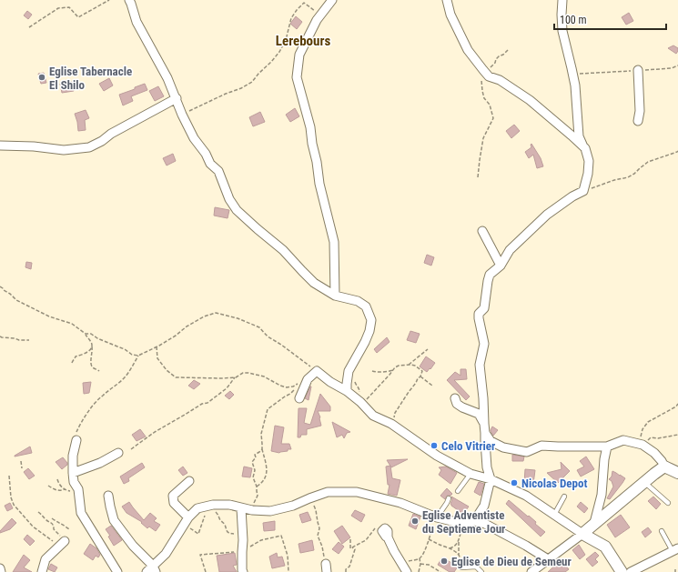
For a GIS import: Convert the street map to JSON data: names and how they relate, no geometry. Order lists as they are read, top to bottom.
{
  "districts": ["Lerebours"],
  "places": [
    "Eglise Tabernacle El Shilo",
    "Celo Vitrier",
    "Nicolas Depot",
    "Eglise Adventiste du Septieme Jour",
    "Eglise de Dieu de Semeur"
  ],
  "scale_bar": "100 m"
}
